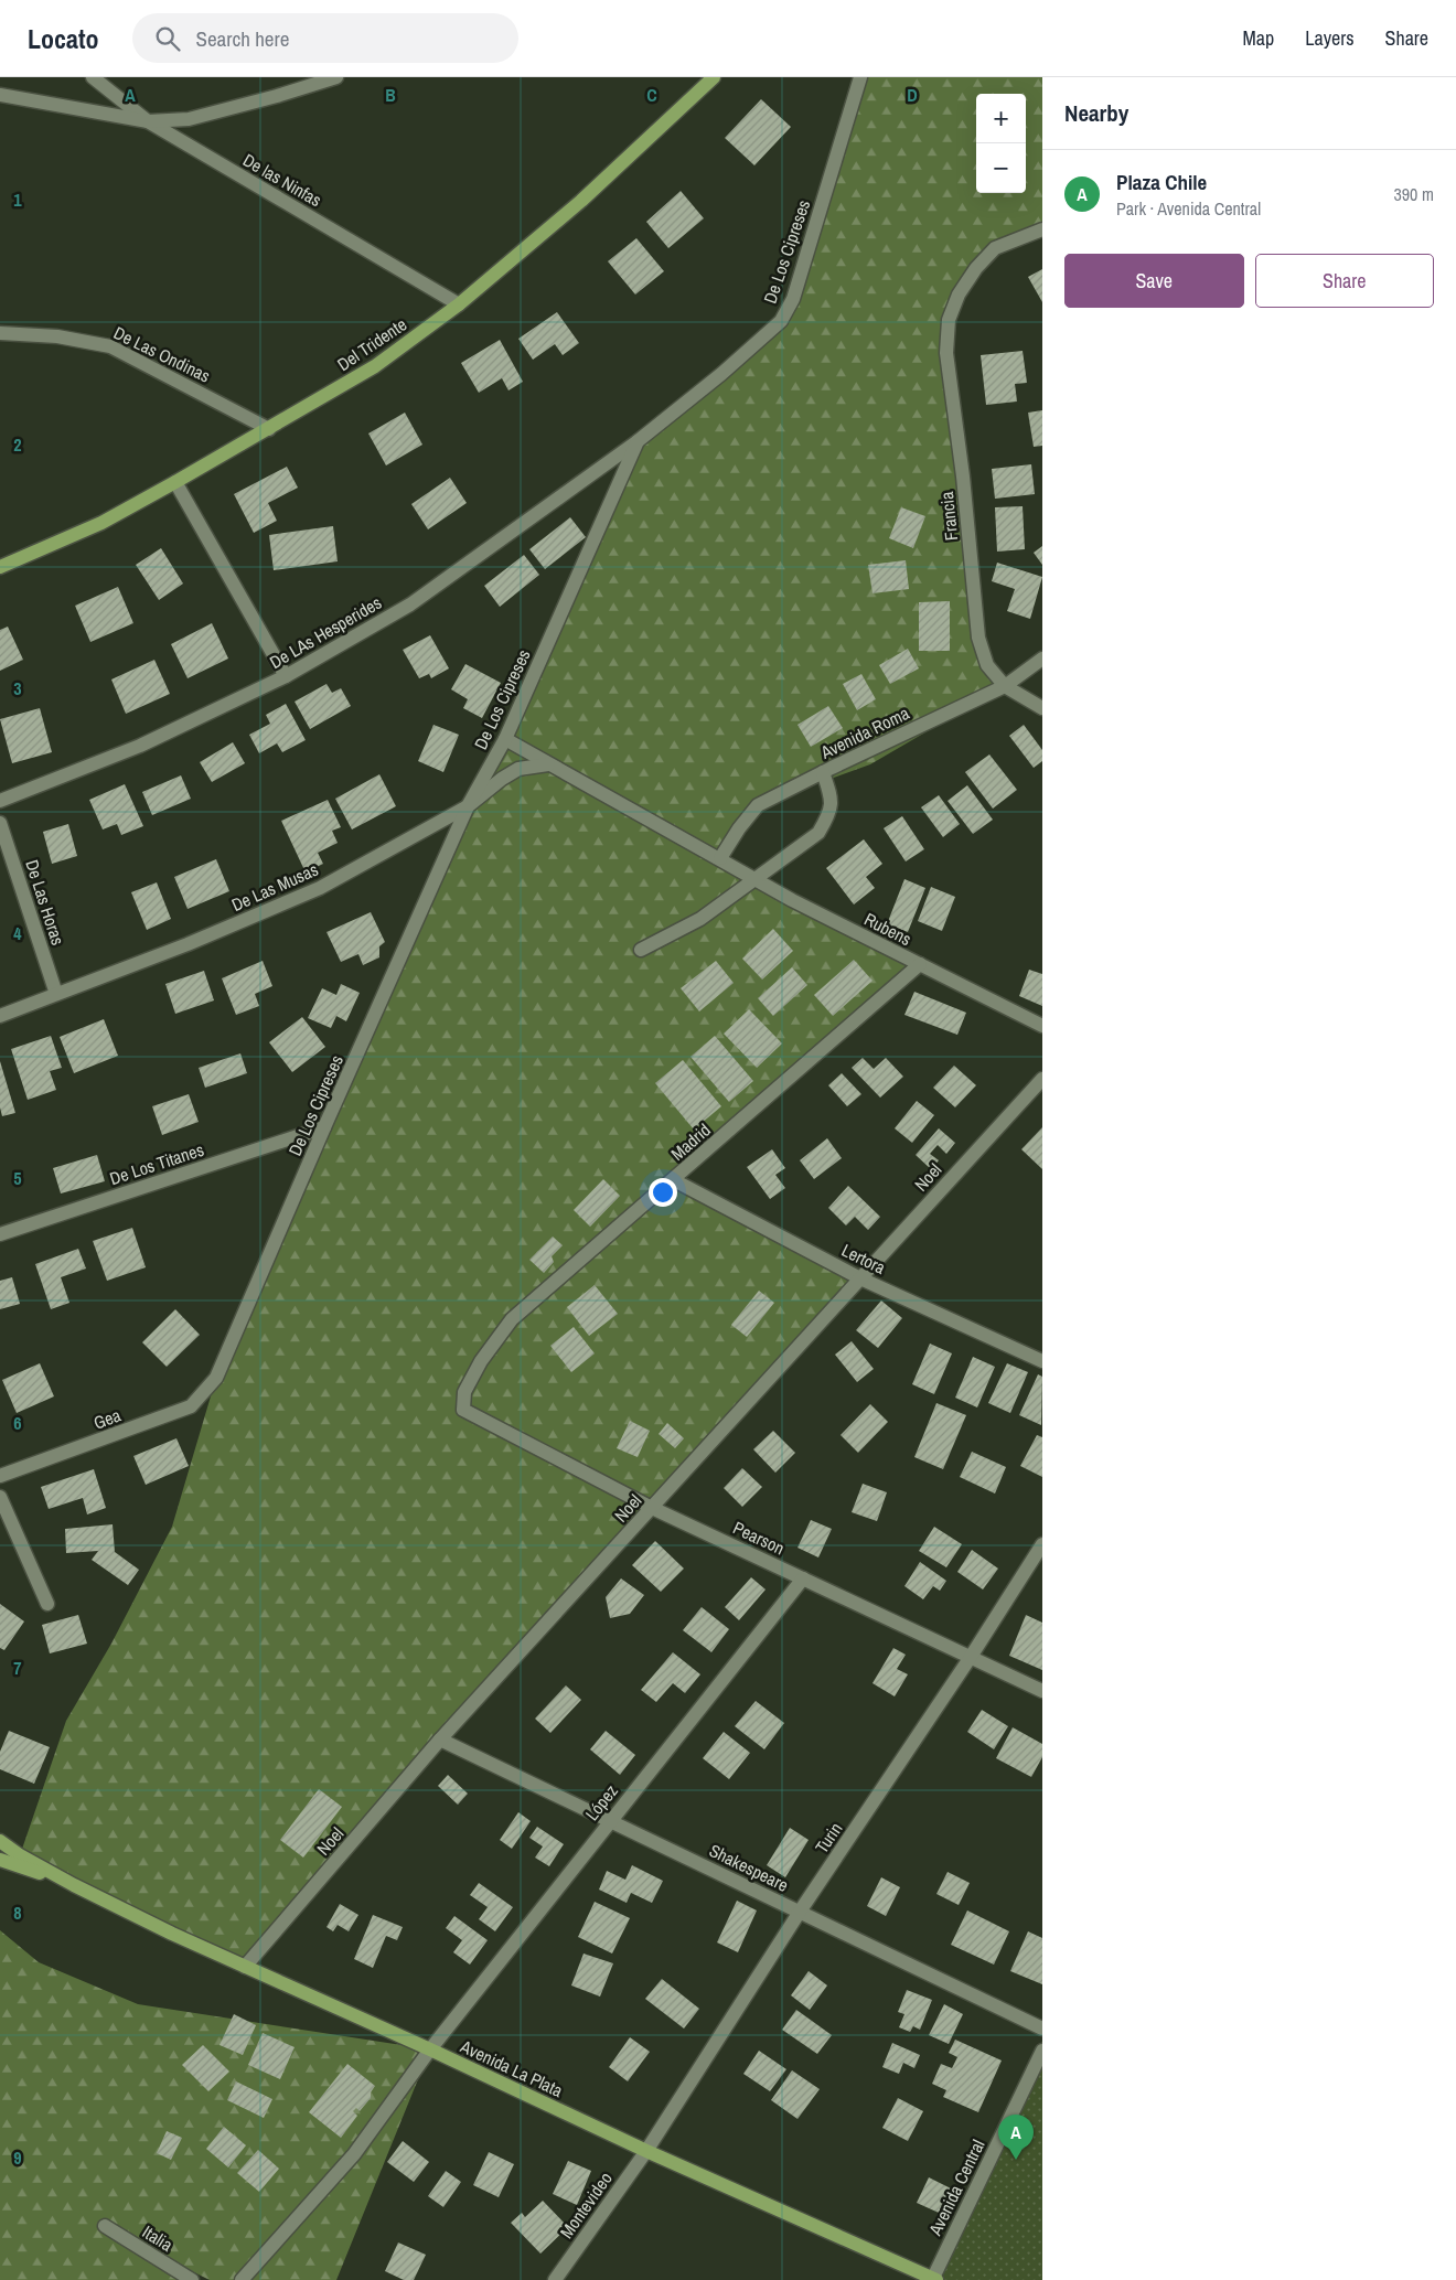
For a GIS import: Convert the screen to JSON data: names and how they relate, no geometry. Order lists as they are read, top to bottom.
{
  "streets": {
    "main road": ["Del Tridente", "Avenida La Plata"],
    "street": [
      "De las Ninfas",
      "De Los Cipreses",
      "De Las Ondinas",
      "Francia",
      "De LAs Hesperides",
      "Avenida Roma",
      "De Las Musas",
      "De Las Horas",
      "Rubens",
      "Madrid",
      "De Los Titanes",
      "Noel",
      "Lertora",
      "Gea",
      "Pearson",
      "López",
      "Turin",
      "Shakespeare",
      "Avenida Central",
      "Montevideo",
      "Italia"
    ]
  },
  "crossings": [
    ["De las Ninfas", "Del Tridente"],
    ["De Los Cipreses", "De LAs Hesperides"],
    ["De Los Cipreses", "De Las Musas"],
    ["De Los Cipreses", "Rubens"],
    ["De Los Cipreses", "De Los Titanes"],
    ["De Los Cipreses", "Gea"],
    ["Del Tridente", "De Las Ondinas"],
    ["Francia", "Avenida Roma"],
    ["Avenida Roma", "Rubens"],
    ["De Las Musas", "De Las Horas"],
    ["De Las Musas", "Rubens"],
    ["Rubens", "Madrid"],
    ["Madrid", "Lertora"],
    ["Madrid", "Pearson"],
    ["Noel", "Lertora"],
    ["Noel", "Pearson"],
    ["Noel", "Shakespeare"],
    ["Noel", "Avenida La Plata"],
    ["Pearson", "López"],
    ["Pearson", "Turin"],
    ["López", "Shakespeare"],
    ["López", "Avenida La Plata"],
    ["Turin", "Shakespeare"],
    ["Turin", "Avenida La Plata"],
    ["Turin", "Montevideo"],
    ["Avenida La Plata", "Avenida Central"],
    ["Avenida La Plata", "Montevideo"]
  ],
  "page": {
    "header": "Locato",
    "search": "Search here",
    "nav": ["Map", "Layers", "Share"],
    "heading": "Nearby",
    "map_buttons": ["+", "−"],
    "list": [
      {
        "mark": "A",
        "name": "Plaza Chile",
        "note": "Park · Avenida Central",
        "value": "390 m"
      }
    ],
    "buttons": ["Save", "Share"],
    "pins": "A"
  },
  "grid": {
    "columns": [
      "A",
      "B",
      "C",
      "D"
    ],
    "rows": [
      "1",
      "2",
      "3",
      "4",
      "5",
      "6",
      "7",
      "8",
      "9"
    ]
  }
}
